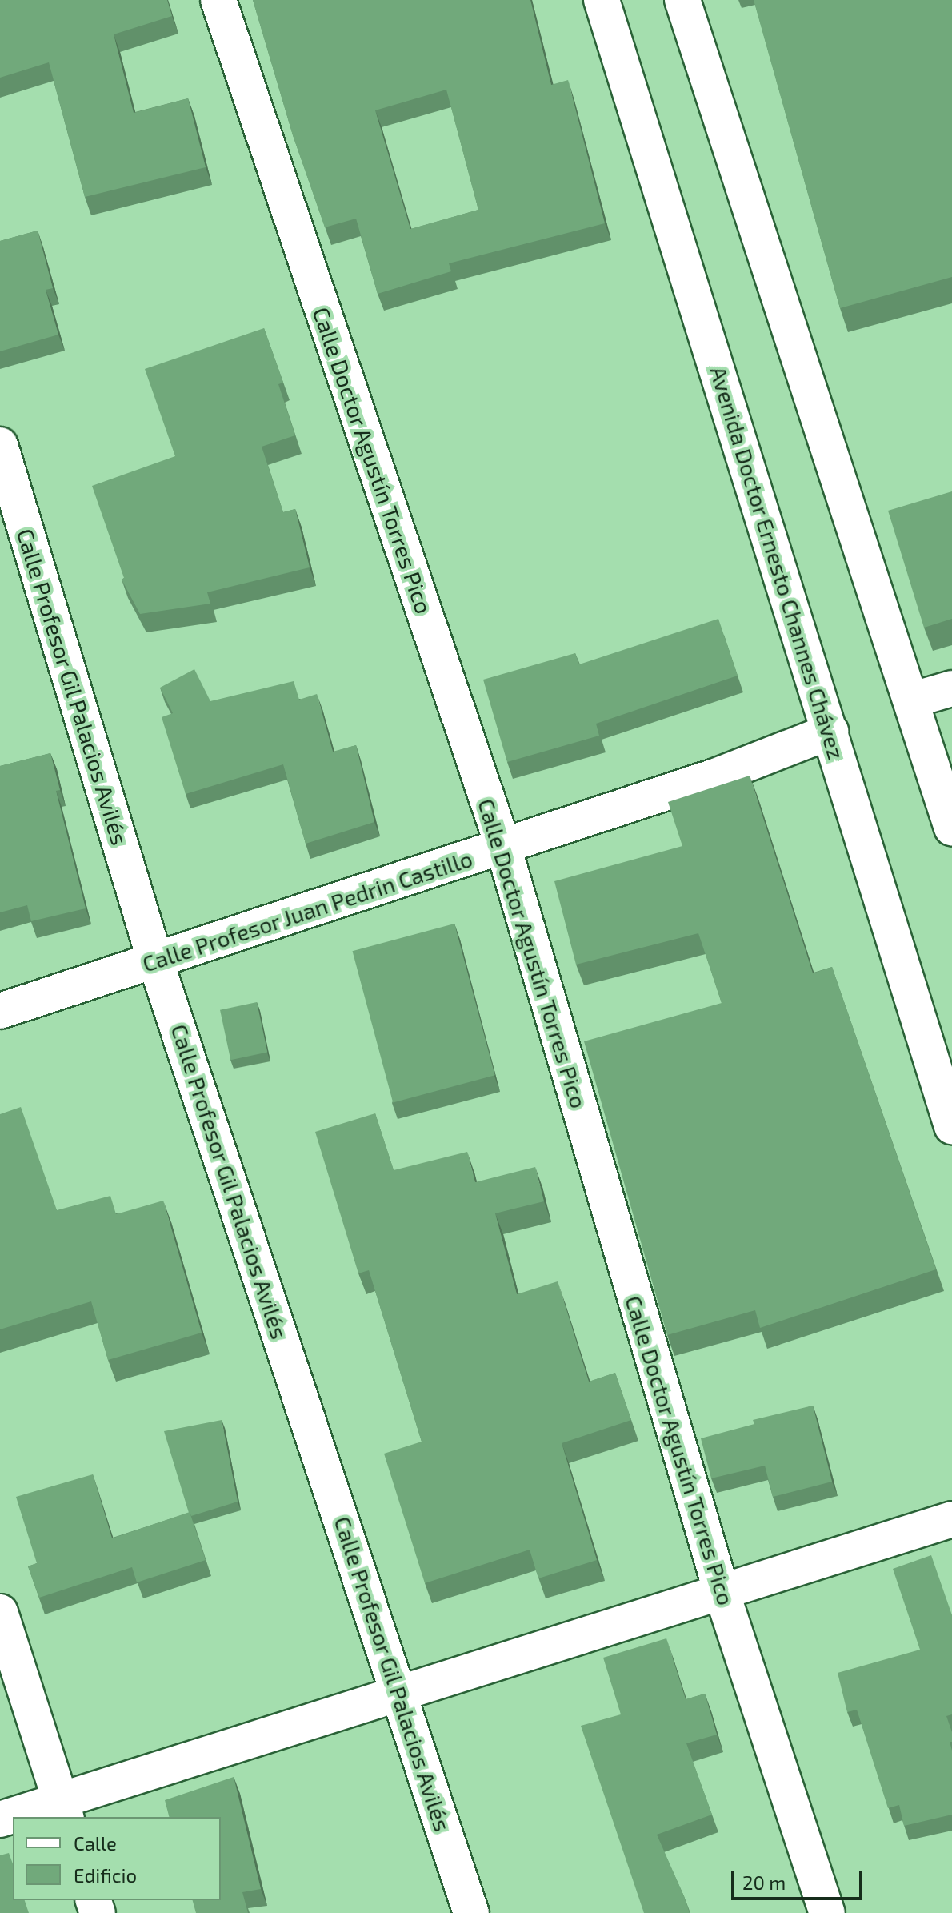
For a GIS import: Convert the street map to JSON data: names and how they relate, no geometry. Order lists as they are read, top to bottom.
{
  "streets": {
    "street": [
      "Calle Doctor Agustín Torres Pico",
      "Avenida Doctor Ernesto Channes Chávez",
      "Calle Profesor Gil Palacios Avilés",
      "Calle Profesor Juan Pedrin Castillo"
    ]
  },
  "crossings": [
    ["Calle Doctor Agustín Torres Pico", "Calle Profesor Juan Pedrin Castillo"],
    ["Avenida Doctor Ernesto Channes Chávez", "Calle Profesor Juan Pedrin Castillo"],
    ["Calle Profesor Gil Palacios Avilés", "Calle Profesor Juan Pedrin Castillo"]
  ],
  "legend": ["Calle", "Edificio"],
  "scale_bar": "20 m"
}
